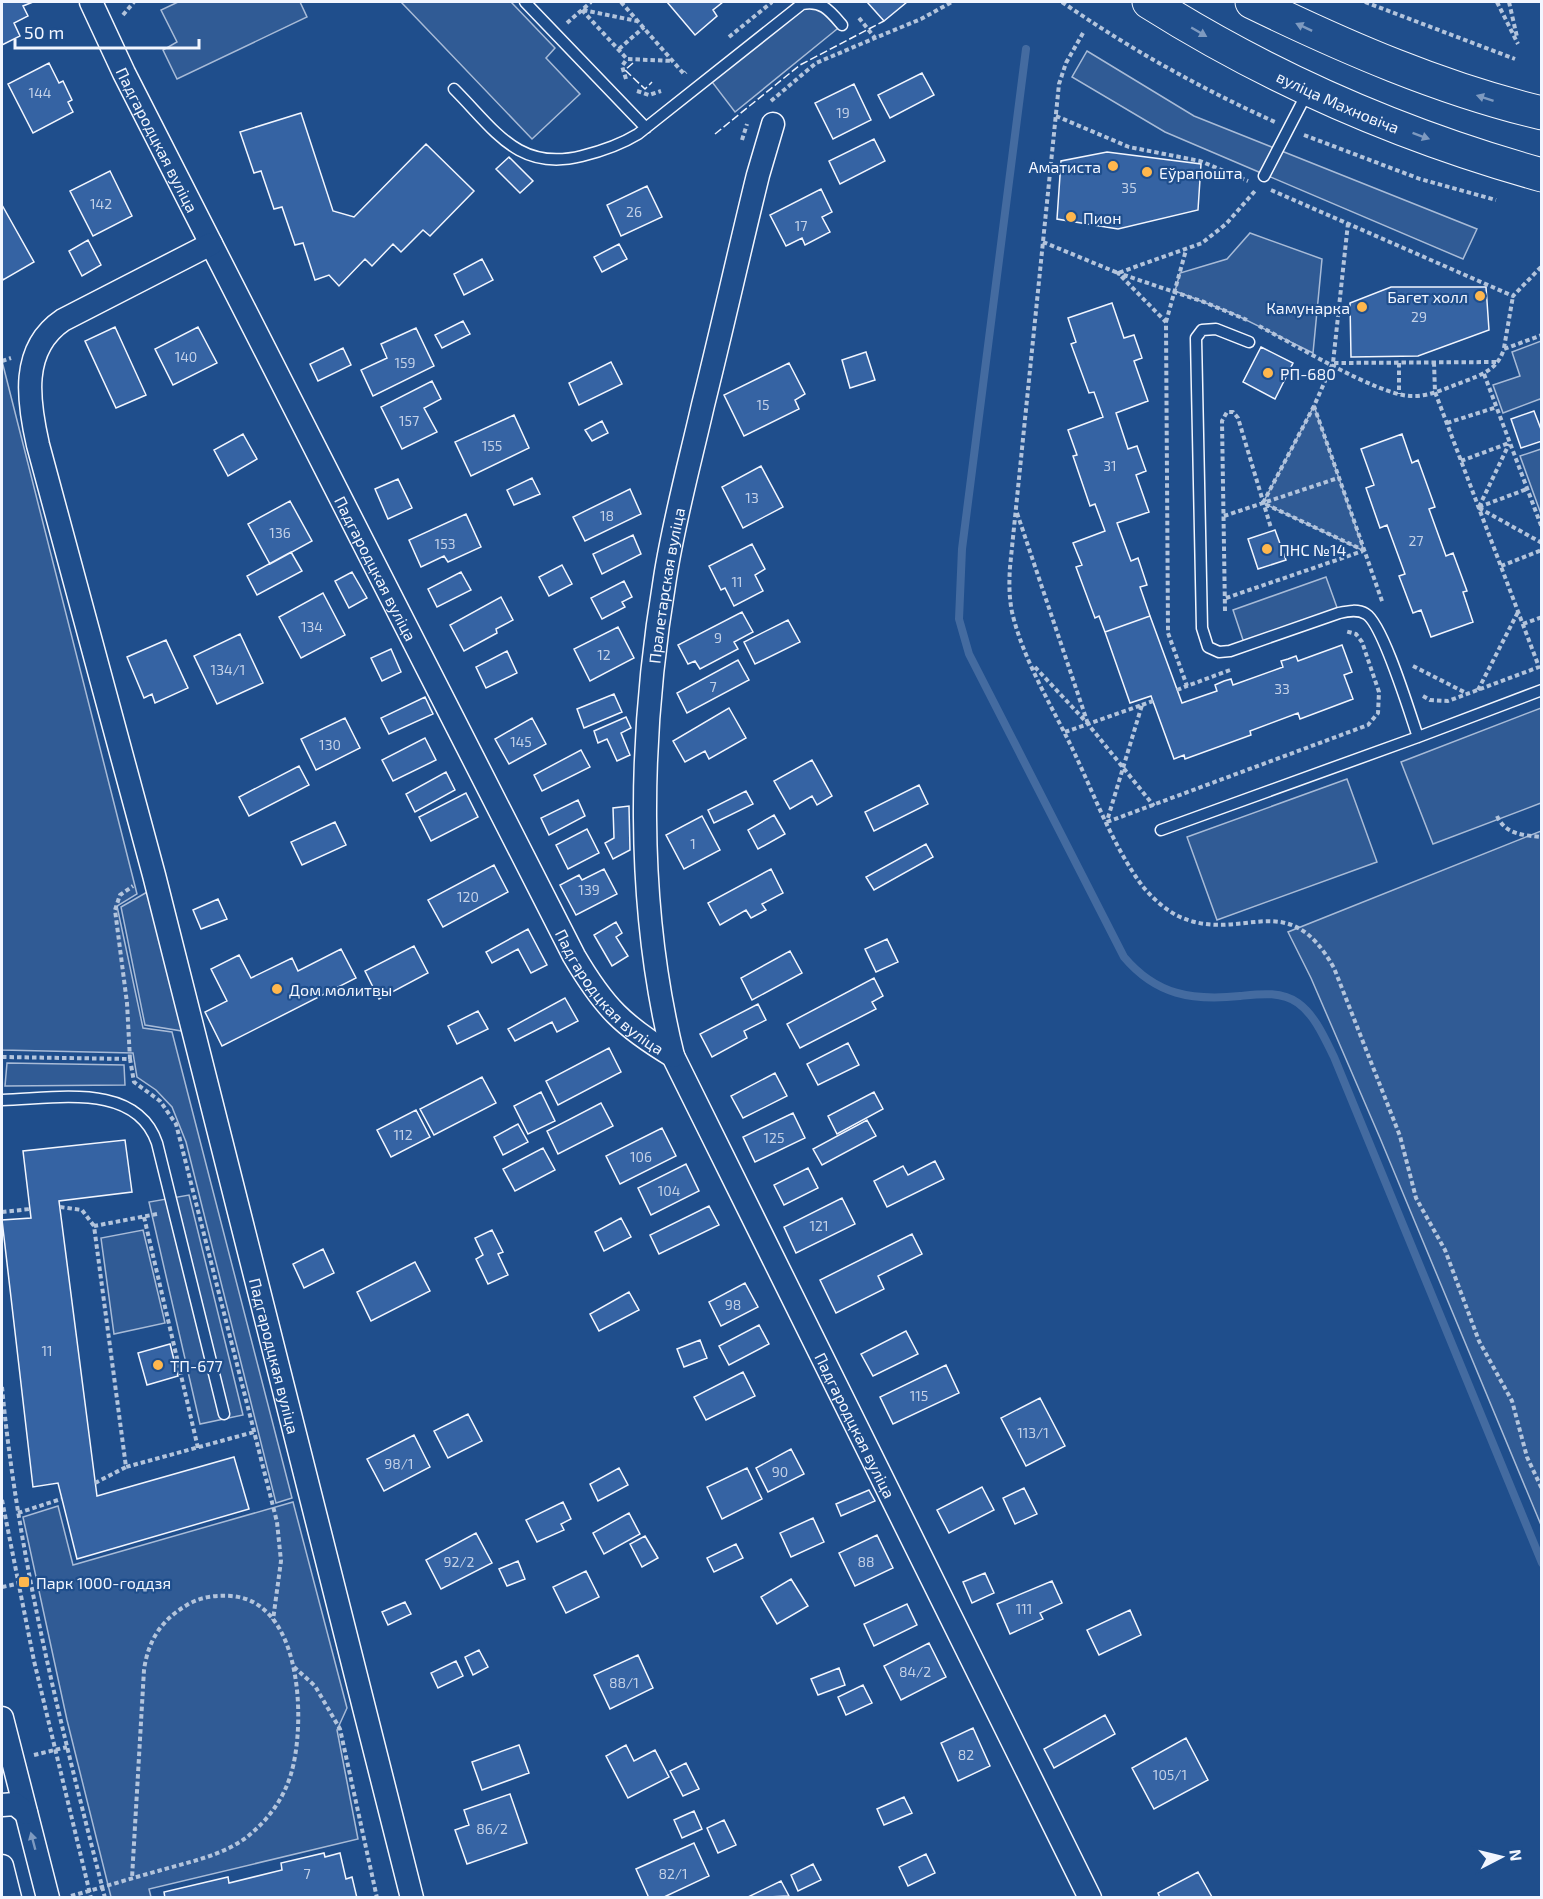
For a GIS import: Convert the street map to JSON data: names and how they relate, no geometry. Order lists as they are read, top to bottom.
{
  "streets": {
    "main road": ["вуліца Махновіча"],
    "street": ["Падгародцкая вуліца", "Пралетарская вуліца"]
  },
  "crossings": [
    ["Падгародцкая вуліца", "Пралетарская вуліца"]
  ],
  "places": {
    "other": [
      "Аматиста",
      "Еўрапошта",
      "Пион",
      "Багет холл",
      "Камунарка",
      "РП-680",
      "ПНС №14",
      "Дом молитвы",
      "ТП-677"
    ],
    "transit": ["Парк 1000-годдзя"]
  },
  "house_numbers": [
    "144",
    "19",
    "35",
    "142",
    "26",
    "17",
    "29",
    "140",
    "159",
    "15",
    "157",
    "155",
    "31",
    "13",
    "18",
    "136",
    "27",
    "153",
    "11",
    "134",
    "9",
    "12",
    "134/1",
    "7",
    "33",
    "145",
    "130",
    "1",
    "139",
    "120",
    "112",
    "125",
    "106",
    "104",
    "121",
    "98",
    "11",
    "115",
    "113/1",
    "98/1",
    "90",
    "92/2",
    "88",
    "111",
    "84/2",
    "88/1",
    "82",
    "105/1",
    "86/2",
    "7",
    "82/1"
  ],
  "scale_bar": "50 m",
  "north": "right"
}
